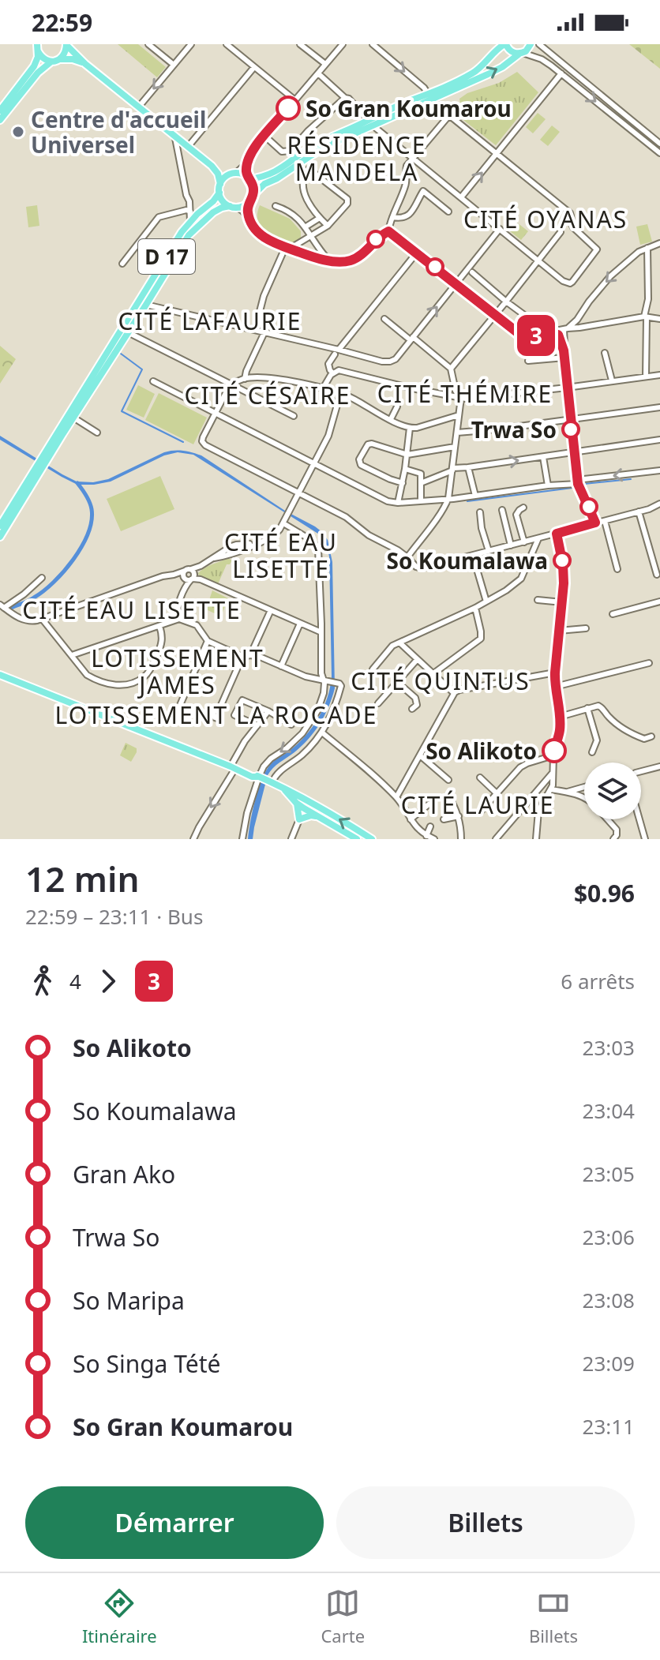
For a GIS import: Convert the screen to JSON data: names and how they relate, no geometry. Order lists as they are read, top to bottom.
{
  "streets": {
    "main road": ["D 17"]
  },
  "districts": [
    "RÉSIDENCE MANDELA",
    "CITÉ OYANAS",
    "CITÉ LAFAURIE",
    "CITÉ THÉMIRE",
    "CITÉ CÉSAIRE",
    "CITÉ EAU LISETTE",
    "CITÉ EAU LISETTE",
    "LOTISSEMENT JAMES",
    "CITÉ QUINTUS",
    "LOTISSEMENT LA ROCADE",
    "CITÉ LAURIE"
  ],
  "places": [
    "So Gran Koumarou",
    "Centre d'accueil Universel",
    "Trwa So",
    "So Koumalawa",
    "So Alikoto"
  ],
  "lines": ["bus line 3"],
  "page": {
    "status": "22:59",
    "on_map": "3",
    "heading": ["12 min", "22:59 – 23:11 · Bus", "$0.96"],
    "legs": ["4", "3", "6 arrêts"],
    "list": [
      {
        "name": "So Alikoto",
        "value": "23:03"
      },
      {
        "name": "So Koumalawa",
        "value": "23:04"
      },
      {
        "name": "Gran Ako",
        "value": "23:05"
      },
      {
        "name": "Trwa So",
        "value": "23:06"
      },
      {
        "name": "So Maripa",
        "value": "23:08"
      },
      {
        "name": "So Singa Tété",
        "value": "23:09"
      },
      {
        "name": "So Gran Koumarou",
        "value": "23:11"
      }
    ],
    "buttons": ["Démarrer", "Billets"],
    "tabs": ["Itinéraire", "Carte", "Billets"]
  }
}
